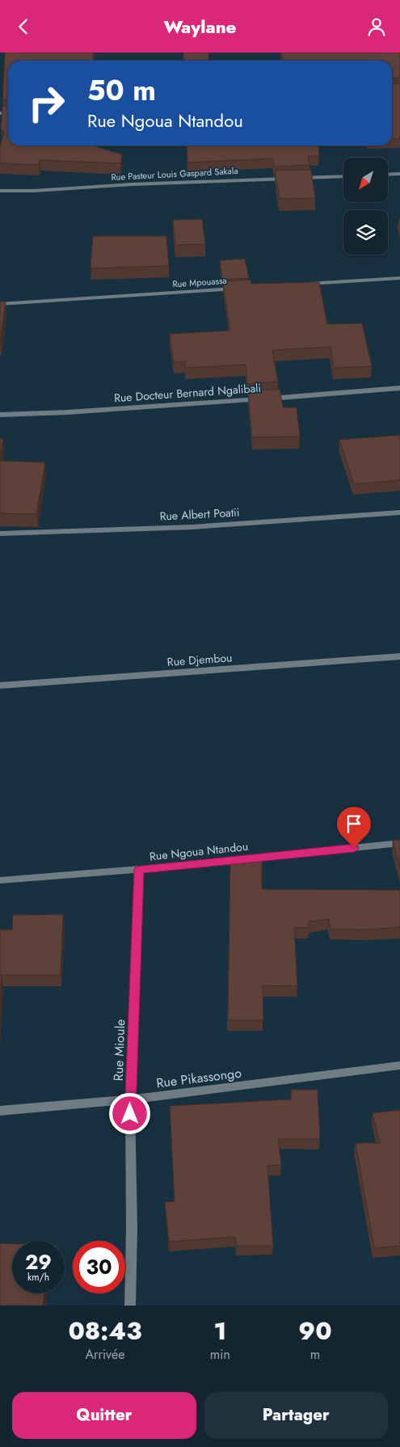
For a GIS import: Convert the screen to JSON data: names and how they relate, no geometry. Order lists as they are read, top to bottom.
{
  "streets": {
    "street": [
      "Rue Pasteur Louis Gaspard Sakala",
      "Rue Mpouassa",
      "Rue Docteur Bernard Ngalibali",
      "Rue Albert Poatii",
      "Rue Djembou",
      "Rue Ngoua Ntandou",
      "Rue Mioule",
      "Rue Pikassongo"
    ]
  },
  "crossings": [
    ["Rue Ngoua Ntandou", "Rue Mioule"],
    ["Rue Mioule", "Rue Pikassongo"]
  ],
  "north": "bottom left",
  "page": {
    "header": "Waylane",
    "turn": ["50 m", "Rue Ngoua Ntandou"],
    "speed": "29 km/h",
    "limit": "30",
    "eta": [
      "08:43",
      "Arrivée",
      "1",
      "min",
      "90",
      "m"
    ],
    "buttons": ["Quitter", "Partager"]
  }
}
